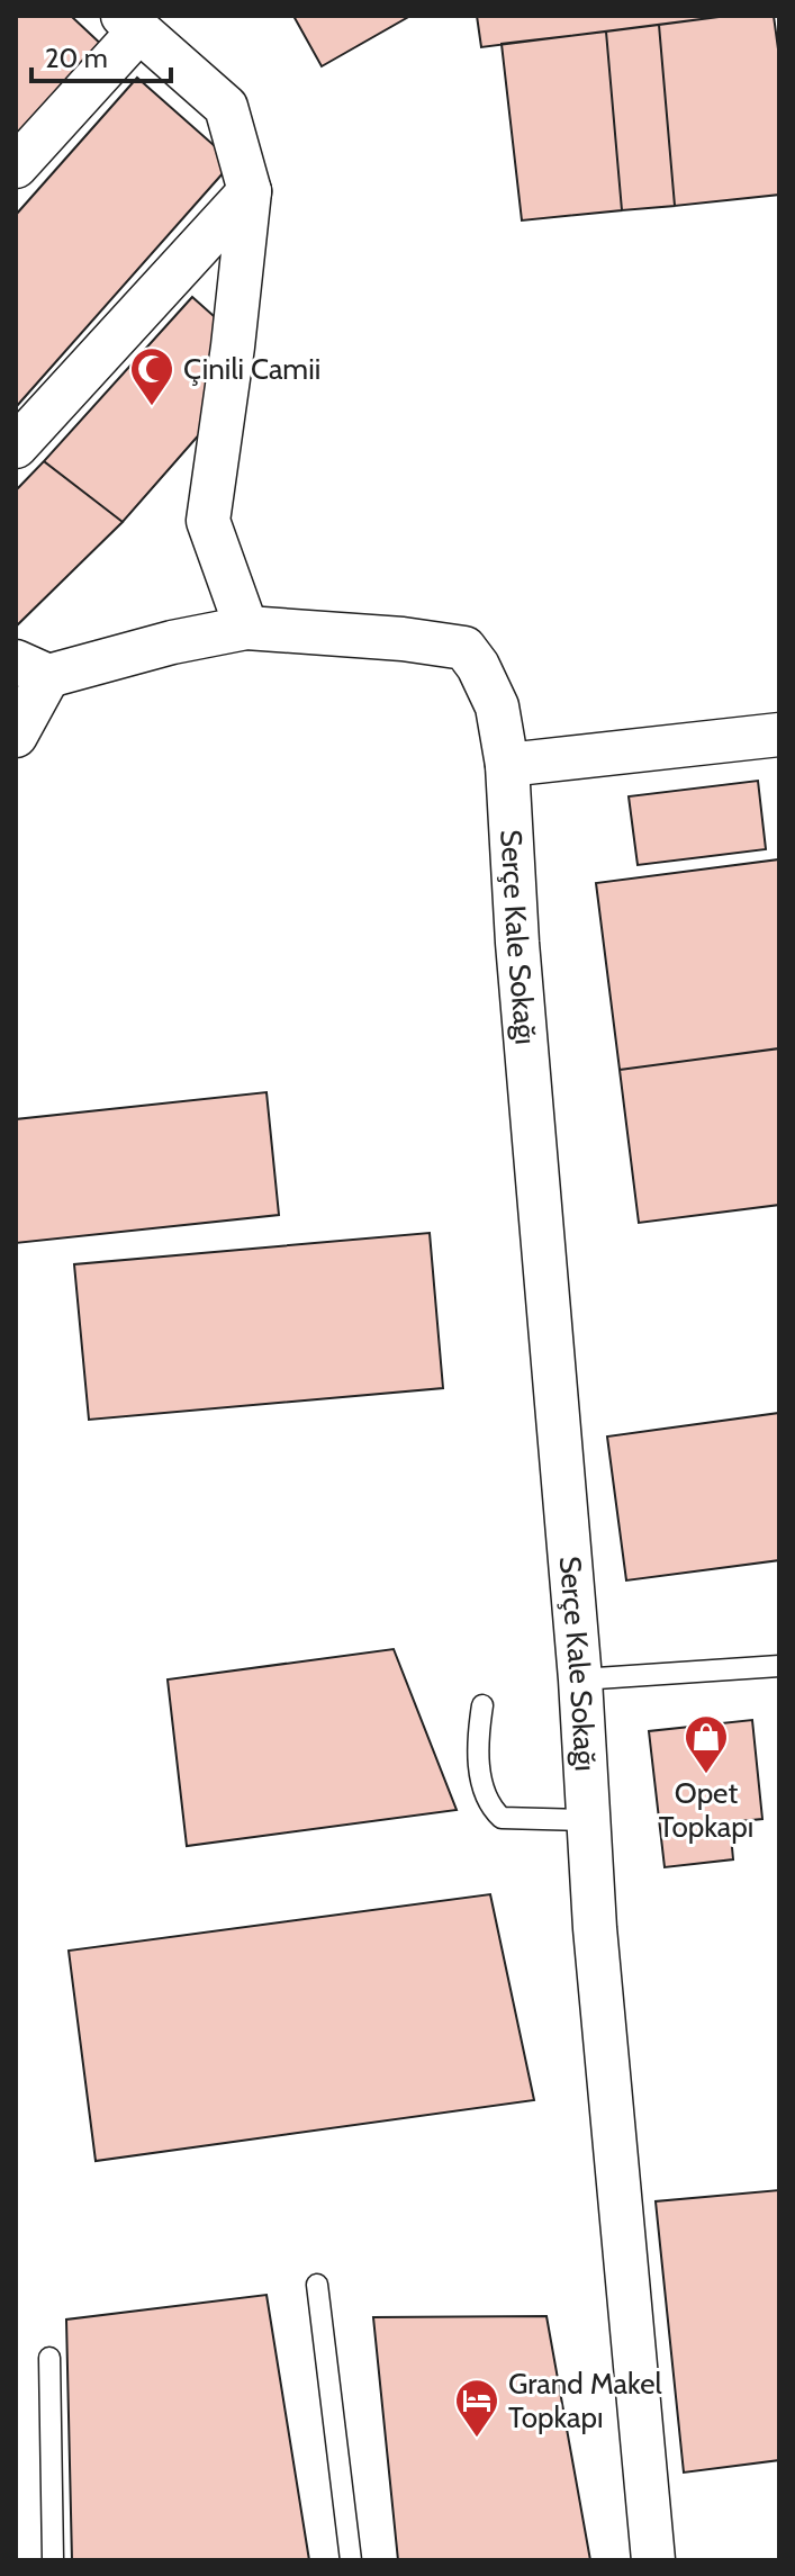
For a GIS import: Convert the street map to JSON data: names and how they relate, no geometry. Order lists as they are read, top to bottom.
{
  "streets": {
    "street": ["Serçe Kale Sokağı"]
  },
  "places": {
    "mosque": ["Çinili Camii"],
    "shop": ["Opet Topkapı"],
    "hotel": ["Grand Makel Topkapı"]
  },
  "scale_bar": "20 m"
}
